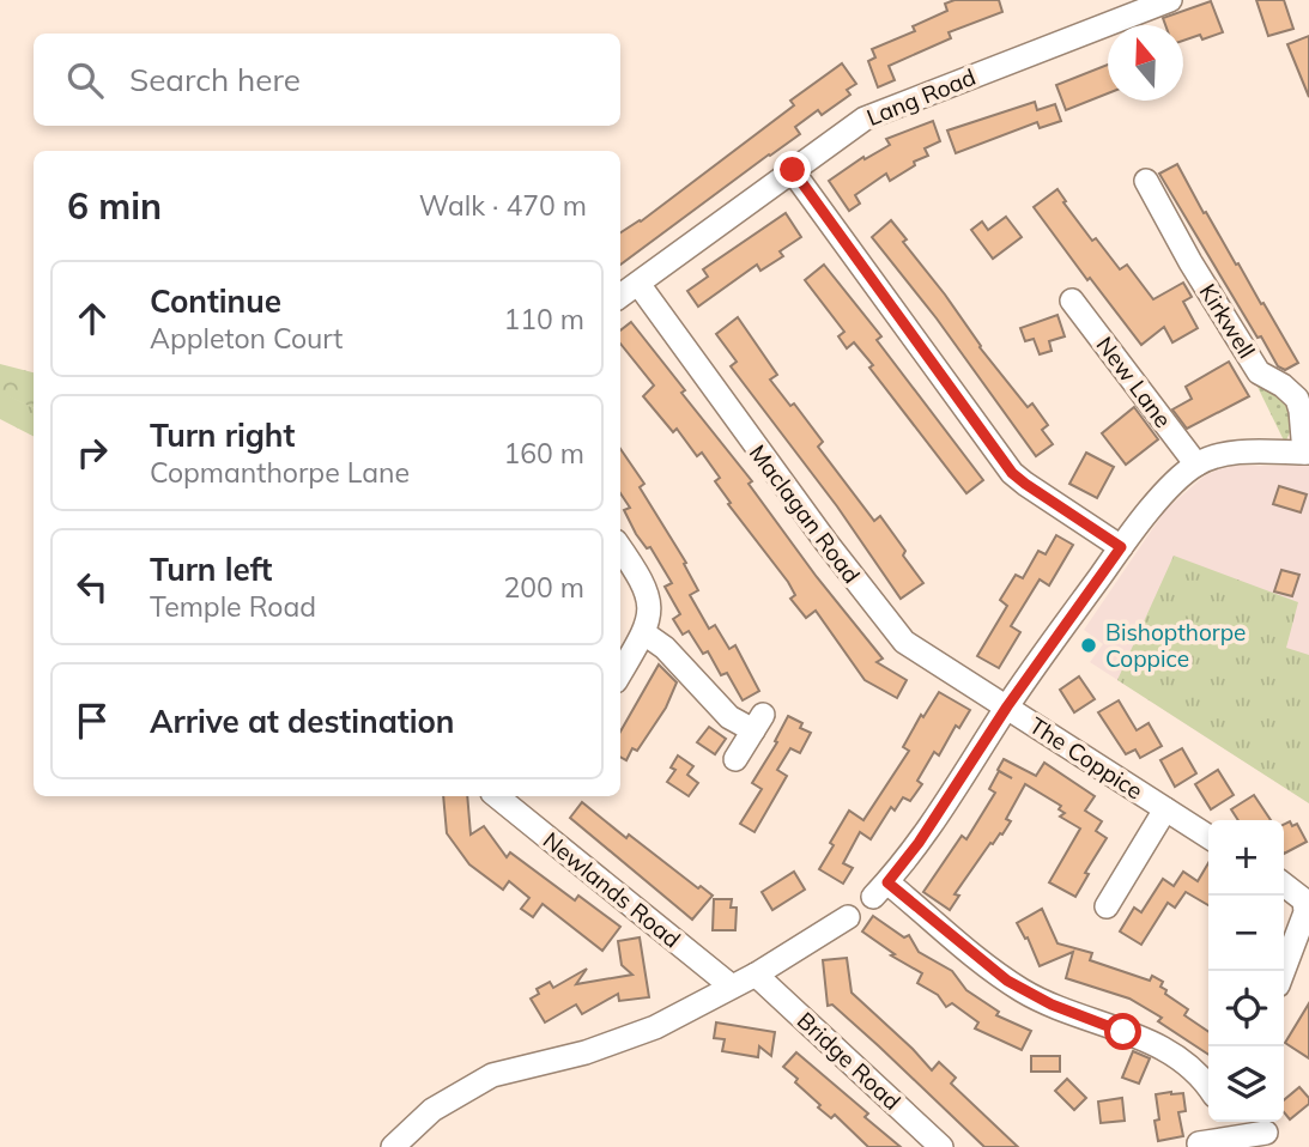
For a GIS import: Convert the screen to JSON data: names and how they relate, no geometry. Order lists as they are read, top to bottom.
{
  "streets": {
    "street": [
      "Lang Road",
      "Kirkwell",
      "New Lane",
      "Maclagan Road",
      "The Coppice",
      "Newlands Road",
      "Bridge Road"
    ]
  },
  "crossings": [
    ["Lang Road", "Maclagan Road"],
    ["Maclagan Road", "The Coppice"]
  ],
  "places": ["Bishopthorpe Coppice"],
  "north": "top",
  "page": {
    "search": "Search here",
    "heading": ["6 min", "Walk · 470 m"],
    "list": [
      ["Continue", "Appleton Court", "110 m"],
      ["Turn right", "Copmanthorpe Lane", "160 m"],
      ["Turn left", "Temple Road", "200 m"],
      "Arrive at destination"
    ],
    "map_buttons": ["+", "−"]
  }
}
